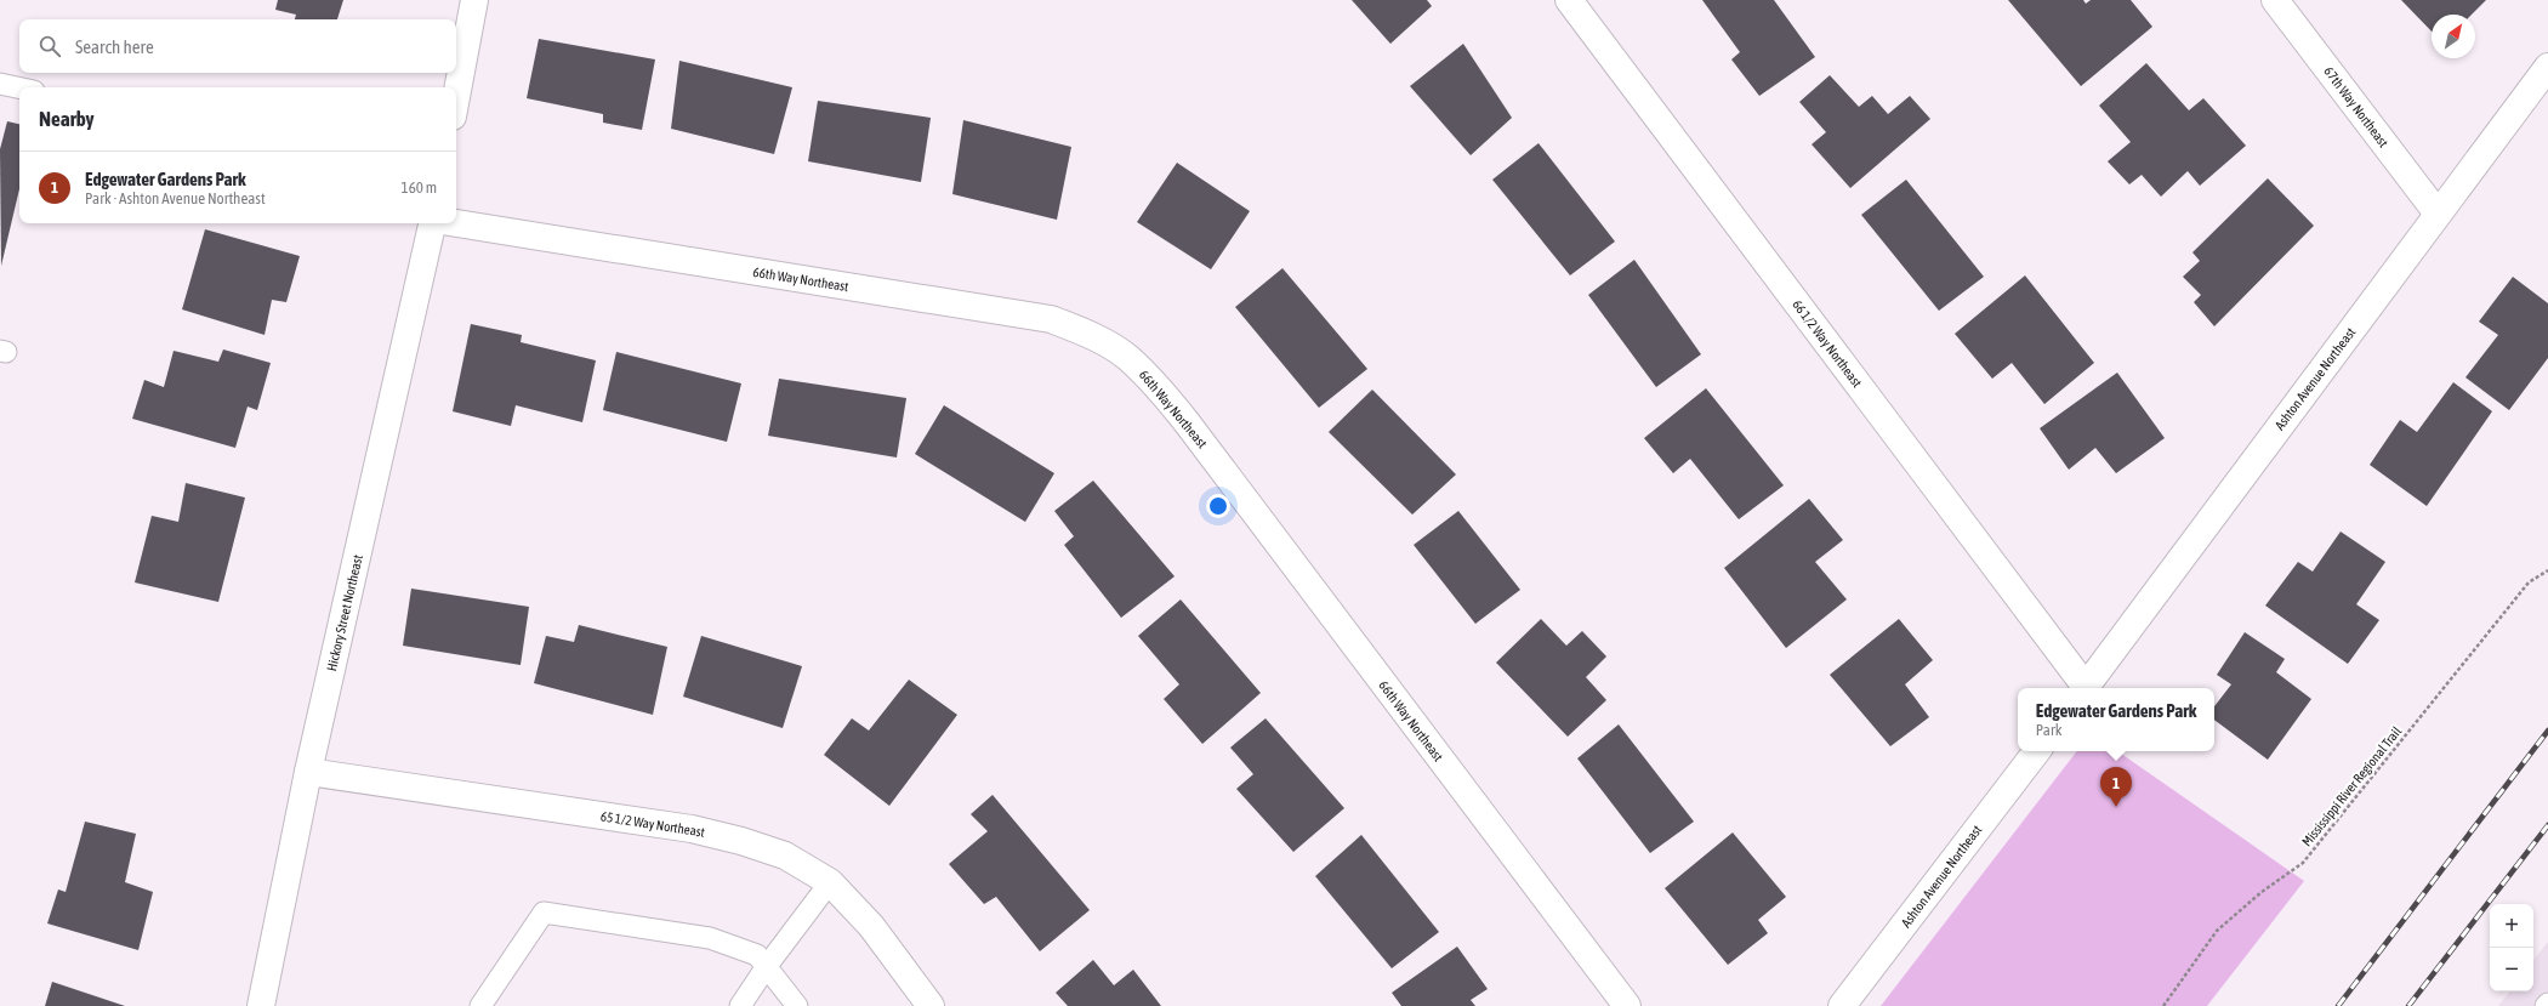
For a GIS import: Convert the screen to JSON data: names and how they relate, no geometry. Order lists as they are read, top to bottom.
{
  "streets": {
    "street": [
      "67th Way Northeast",
      "66th Way Northeast",
      "66 1/2 Way Northeast",
      "Ashton Avenue Northeast",
      "Hickory Street Northeast",
      "65 1/2 Way Northeast"
    ],
    "path": ["Mississippi River Regional Trail"]
  },
  "crossings": [
    ["67th Way Northeast", "Ashton Avenue Northeast"],
    ["Hickory Street Northeast", "65 1/2 Way Northeast"]
  ],
  "north": "top right",
  "page": {
    "search": "Search here",
    "heading": "Nearby",
    "list": [
      {
        "mark": "1",
        "name": "Edgewater Gardens Park",
        "note": "Park · Ashton Avenue Northeast",
        "value": "160 m"
      }
    ],
    "popup": ["Edgewater Gardens Park", "Park"],
    "pins": "1",
    "map_buttons": ["+", "−"]
  }
}
